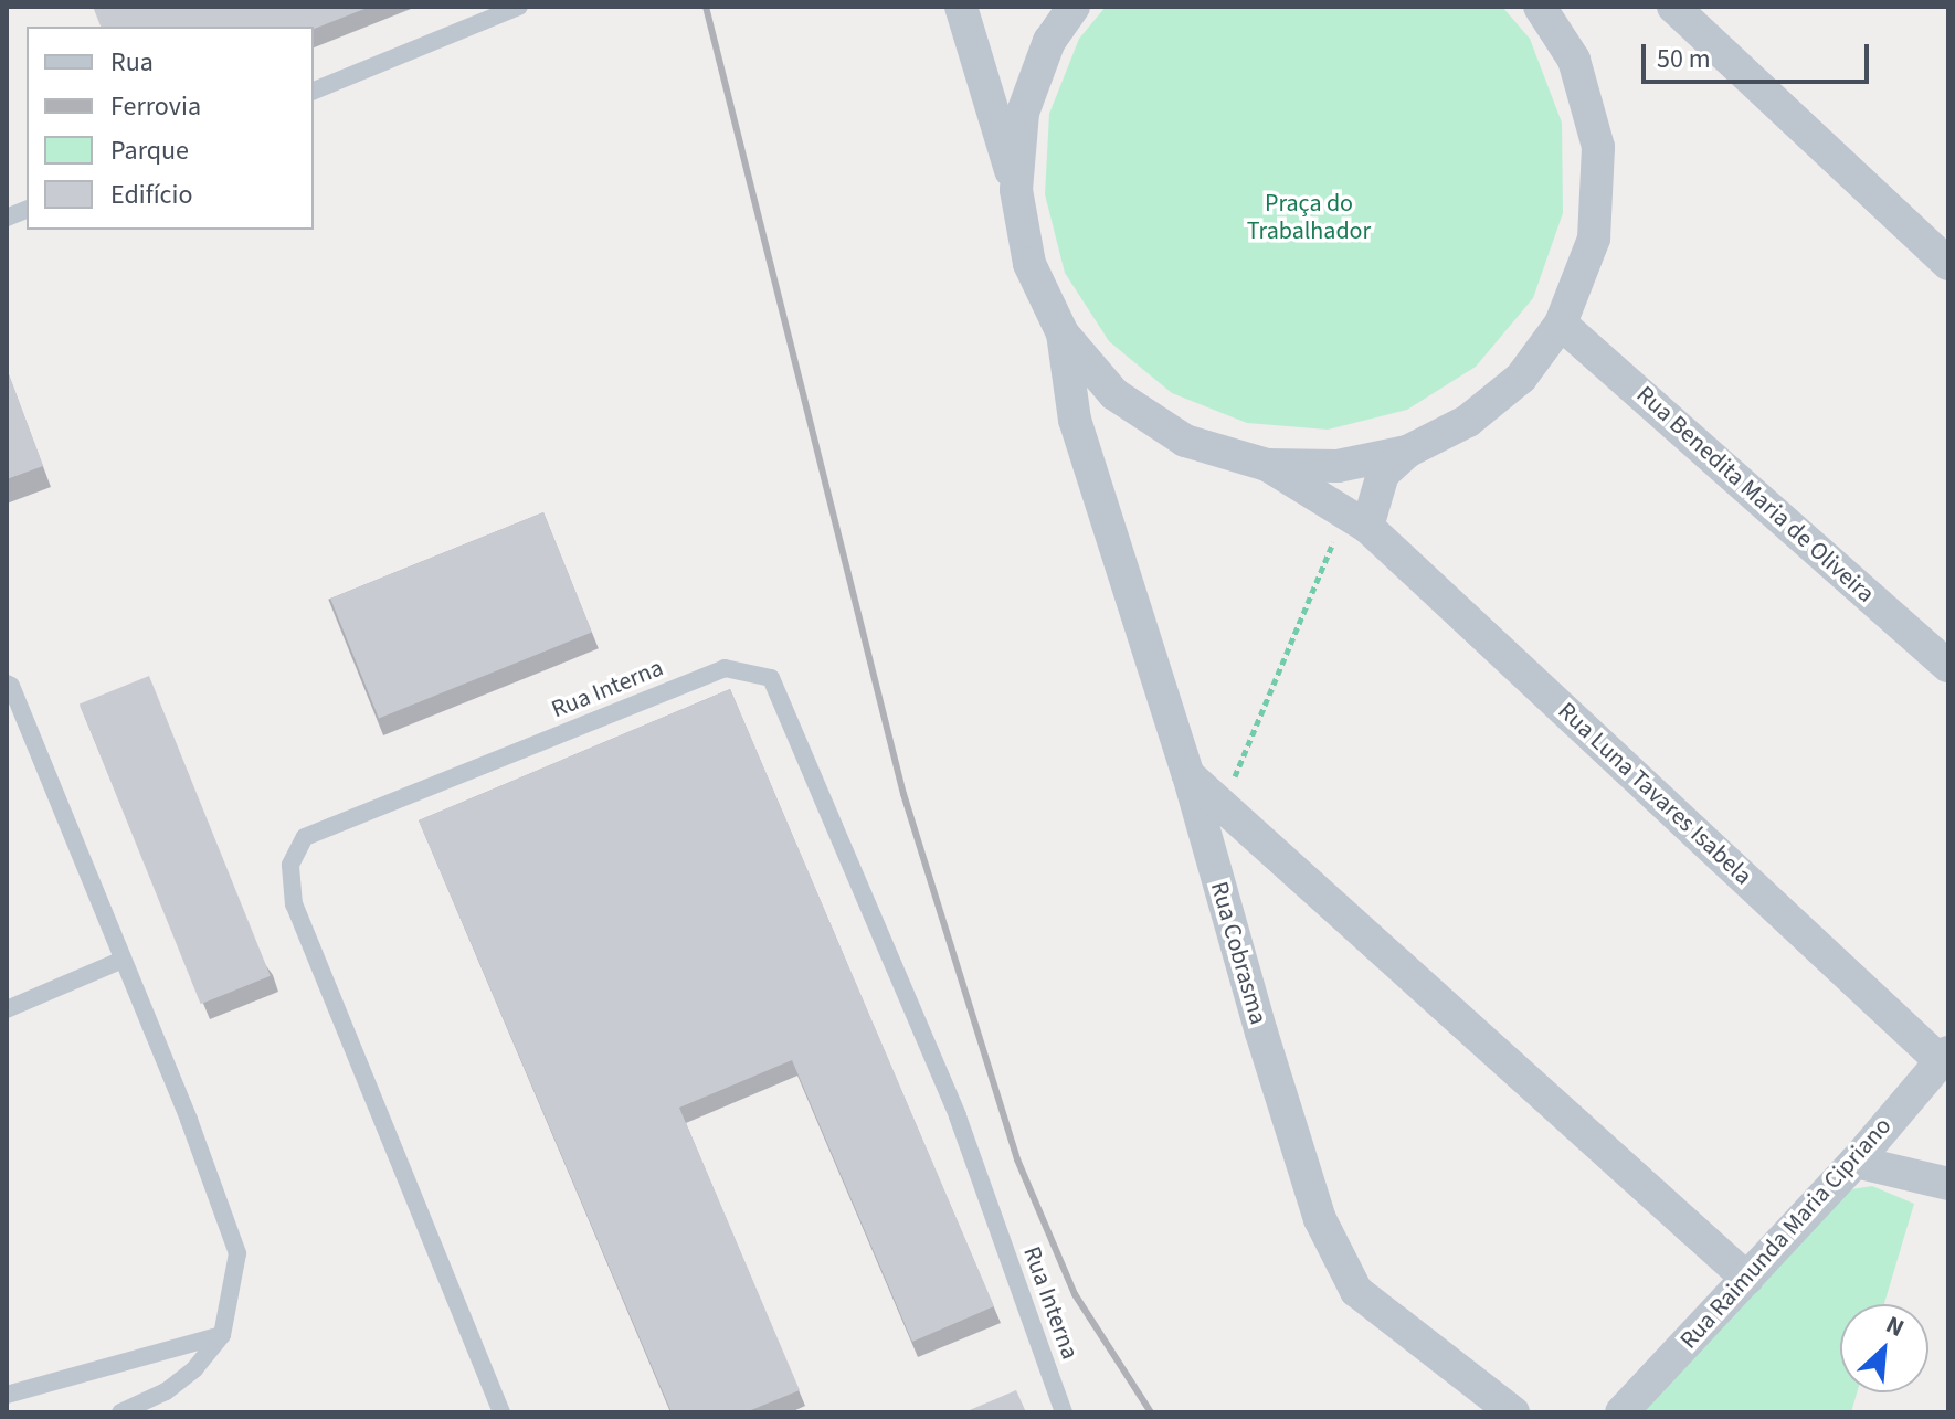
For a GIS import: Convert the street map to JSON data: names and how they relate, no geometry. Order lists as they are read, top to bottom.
{
  "streets": {
    "street": [
      "Rua Benedita Maria de Oliveira",
      "Rua Luna Tavares Isabela",
      "Rua Cobrasma",
      "Rua Raimunda Maria Cipriano"
    ],
    "lane": ["Rua Interna"]
  },
  "crossings": [
    ["Rua Luna Tavares Isabela", "Rua Raimunda Maria Cipriano"]
  ],
  "parks": ["Praça do Trabalhador"],
  "legend": [
    "Rua",
    "Ferrovia",
    "Parque",
    "Edifício"
  ],
  "scale_bar": "50 m",
  "north": "top right"
}
